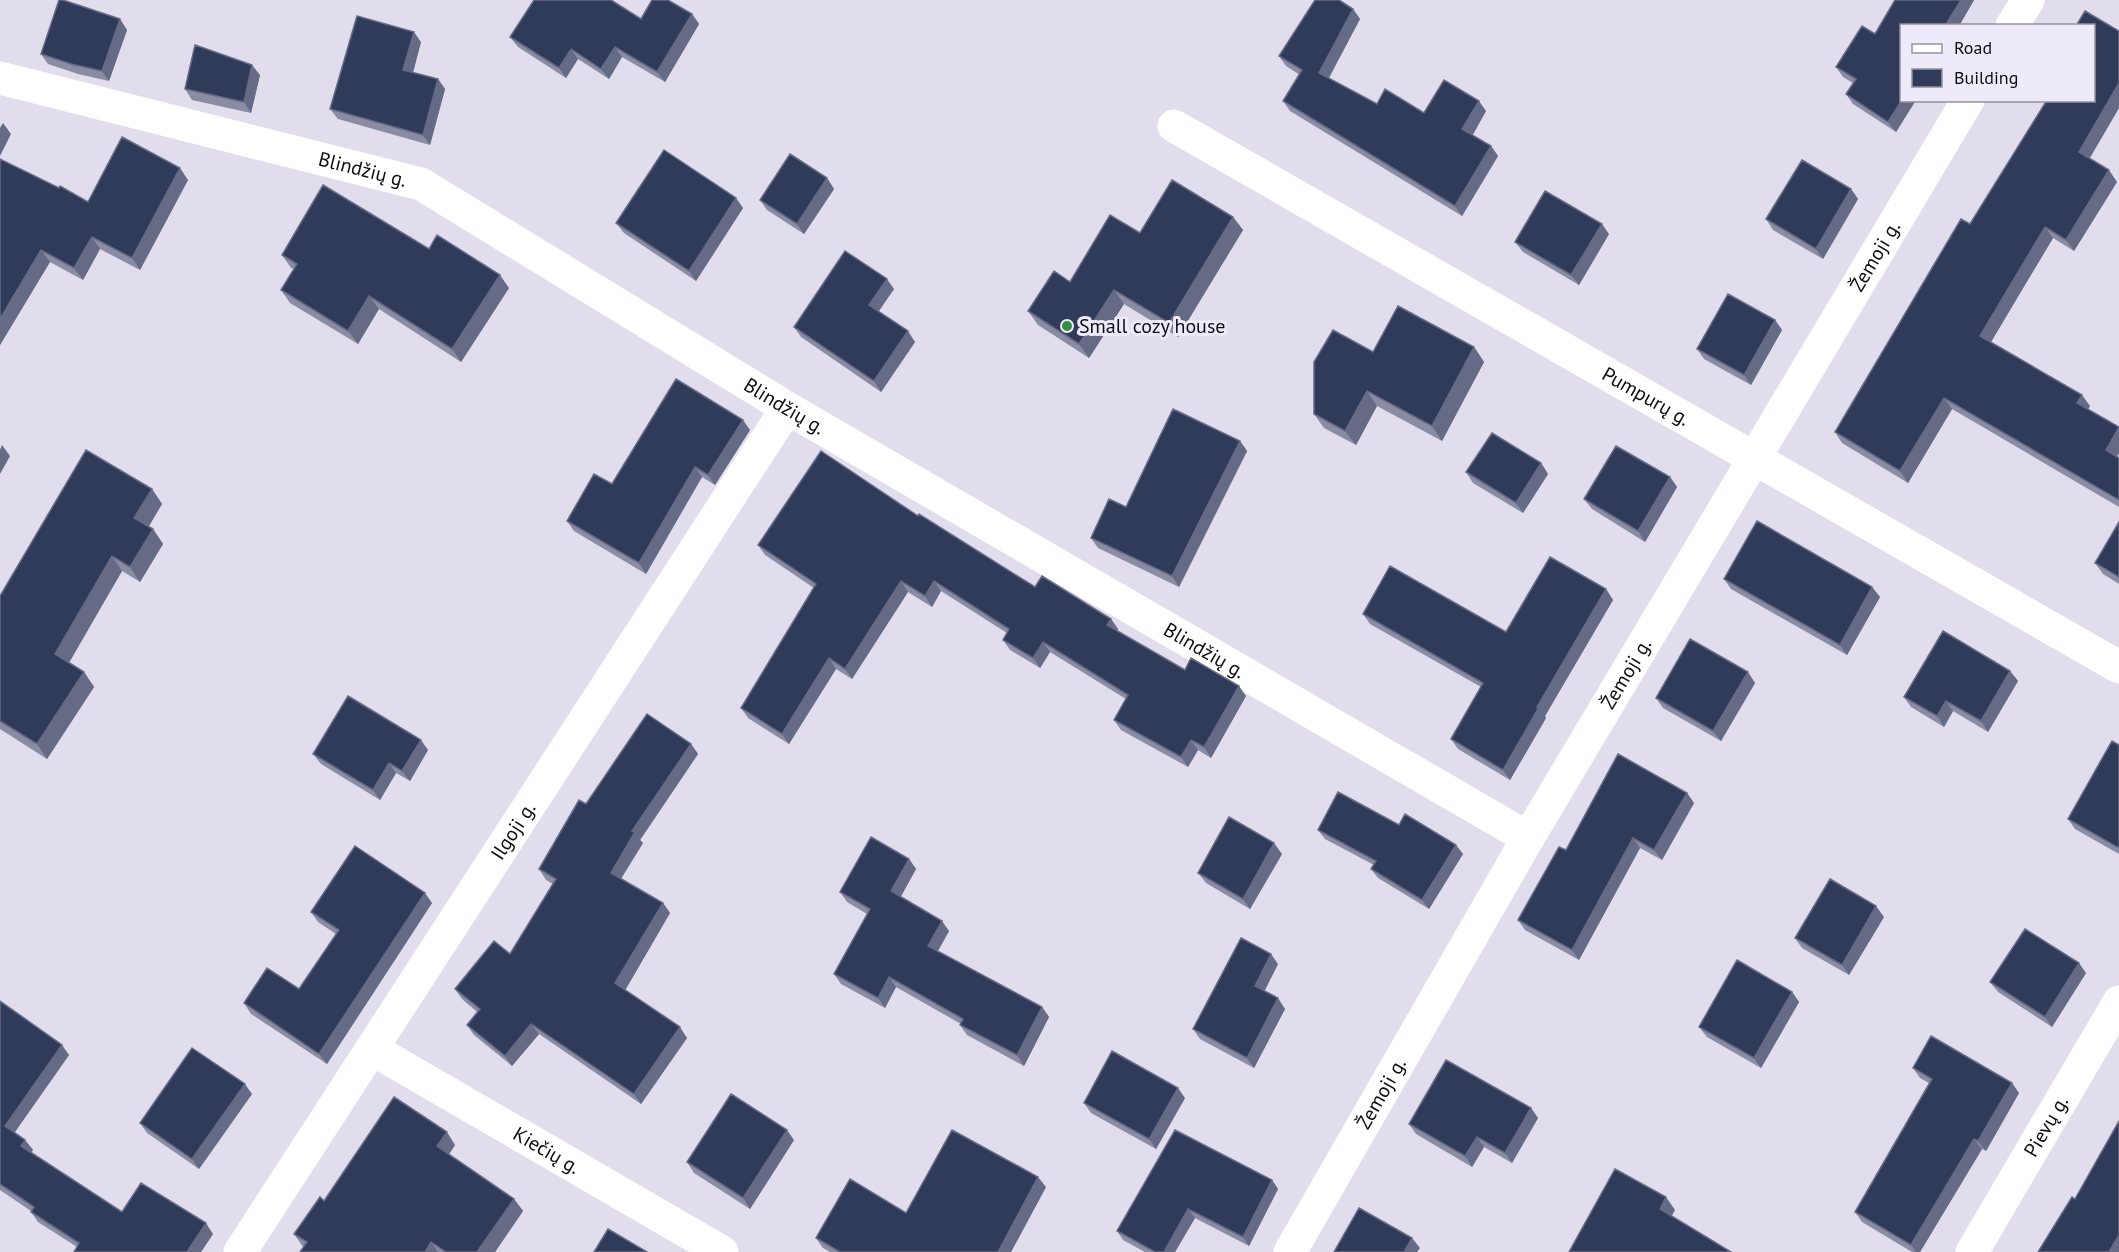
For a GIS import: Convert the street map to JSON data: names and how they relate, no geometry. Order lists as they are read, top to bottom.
{
  "streets": {
    "street": [
      "Blindžių g.",
      "Žemoji g.",
      "Pumpurų g.",
      "Ilgoji g.",
      "Pievų g.",
      "Kiečių g."
    ]
  },
  "crossings": [
    ["Blindžių g.", "Žemoji g."],
    ["Blindžių g.", "Ilgoji g."],
    ["Žemoji g.", "Pumpurų g."],
    ["Ilgoji g.", "Kiečių g."]
  ],
  "places": ["Small cozy house"],
  "legend": ["Road", "Building"]
}
